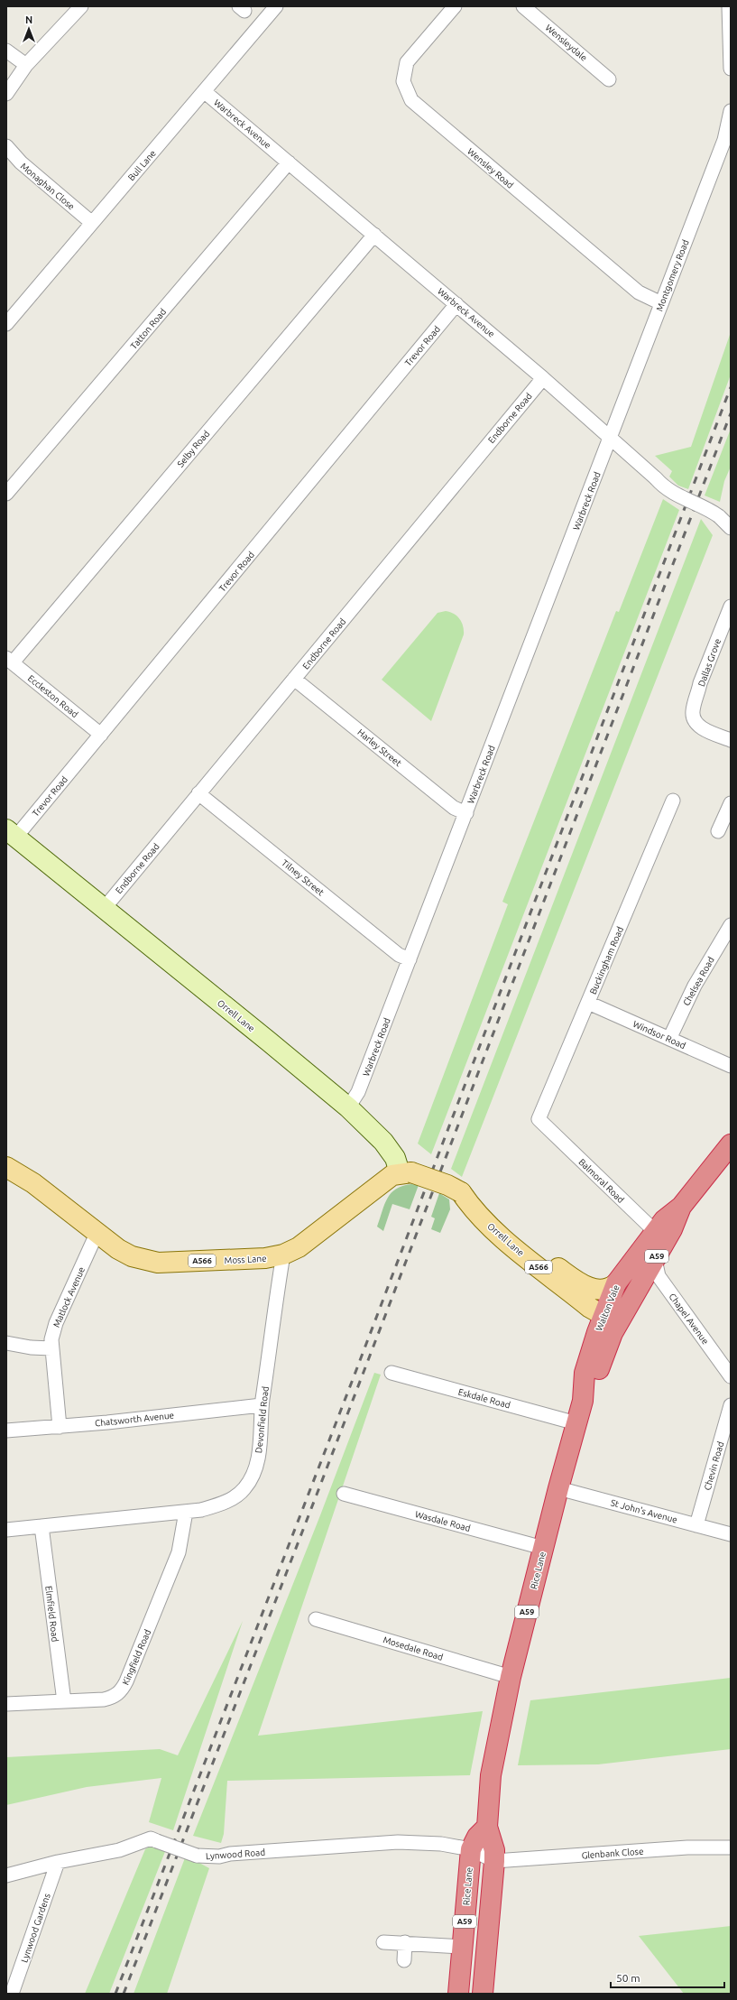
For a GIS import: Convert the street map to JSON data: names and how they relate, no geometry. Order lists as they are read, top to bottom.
{
  "streets": {
    "highway": ["A59", "Walton Vale", "Rice Lane"],
    "main road": ["Orrell Lane", "Moss Lane", "A566"],
    "street": [
      "Wensleydale",
      "Warbreck Avenue",
      "Bull Lane",
      "Wensley Road",
      "Monaghan Close",
      "Montgomery Road",
      "Tatton Road",
      "Trevor Road",
      "Endborne Road",
      "Selby Road",
      "Warbreck Road",
      "Dallas Grove",
      "Eccleston Road",
      "Harley Street",
      "Tilney Street",
      "Buckingham Road",
      "Chelsea Road",
      "Windsor Road",
      "Balmoral Road",
      "Matlock Avenue",
      "Chapel Avenue",
      "Eskdale Road",
      "Chatsworth Avenue",
      "Devonfield Road",
      "Chevin Road",
      "St John's Avenue",
      "Wasdale Road",
      "Elmfield Road",
      "Mosedale Road",
      "Kingfield Road",
      "Glenbank Close",
      "Lynwood Road",
      "Lynwood Gardens"
    ]
  },
  "crossings": [
    ["Warbreck Avenue", "Bull Lane"],
    ["Warbreck Avenue", "Montgomery Road"],
    ["Warbreck Avenue", "Tatton Road"],
    ["Warbreck Avenue", "Trevor Road"],
    ["Warbreck Avenue", "Endborne Road"],
    ["Warbreck Avenue", "Selby Road"],
    ["Warbreck Avenue", "Warbreck Road"],
    ["Bull Lane", "Monaghan Close"],
    ["Wensley Road", "Montgomery Road"],
    ["Montgomery Road", "Warbreck Road"],
    ["Trevor Road", "Eccleston Road"],
    ["Trevor Road", "Orrell Lane"],
    ["Endborne Road", "Harley Street"],
    ["Endborne Road", "Tilney Street"],
    ["Endborne Road", "Orrell Lane"],
    ["Selby Road", "Eccleston Road"],
    ["Warbreck Road", "Harley Street"],
    ["Warbreck Road", "Tilney Street"],
    ["Warbreck Road", "Orrell Lane"],
    ["Buckingham Road", "Windsor Road"],
    ["Buckingham Road", "Balmoral Road"],
    ["Chelsea Road", "Windsor Road"],
    ["Orrell Lane", "Moss Lane"],
    ["Orrell Lane", "Walton Vale"],
    ["Balmoral Road", "Walton Vale"],
    ["Moss Lane", "Matlock Avenue"],
    ["Moss Lane", "Devonfield Road"],
    ["Matlock Avenue", "Chatsworth Avenue"],
    ["Walton Vale", "Chapel Avenue"],
    ["Walton Vale", "Rice Lane"],
    ["Eskdale Road", "Rice Lane"],
    ["Chatsworth Avenue", "Devonfield Road"],
    ["Devonfield Road", "Elmfield Road"],
    ["Devonfield Road", "Kingfield Road"],
    ["Chevin Road", "St John's Avenue"],
    ["St John's Avenue", "Rice Lane"],
    ["Wasdale Road", "Rice Lane"],
    ["Rice Lane", "Mosedale Road"],
    ["Rice Lane", "Glenbank Close"],
    ["Rice Lane", "Lynwood Road"],
    ["Elmfield Road", "Kingfield Road"],
    ["Glenbank Close", "Lynwood Road"],
    ["Lynwood Road", "Lynwood Gardens"]
  ],
  "scale_bar": "50 m",
  "north": "top"
}
